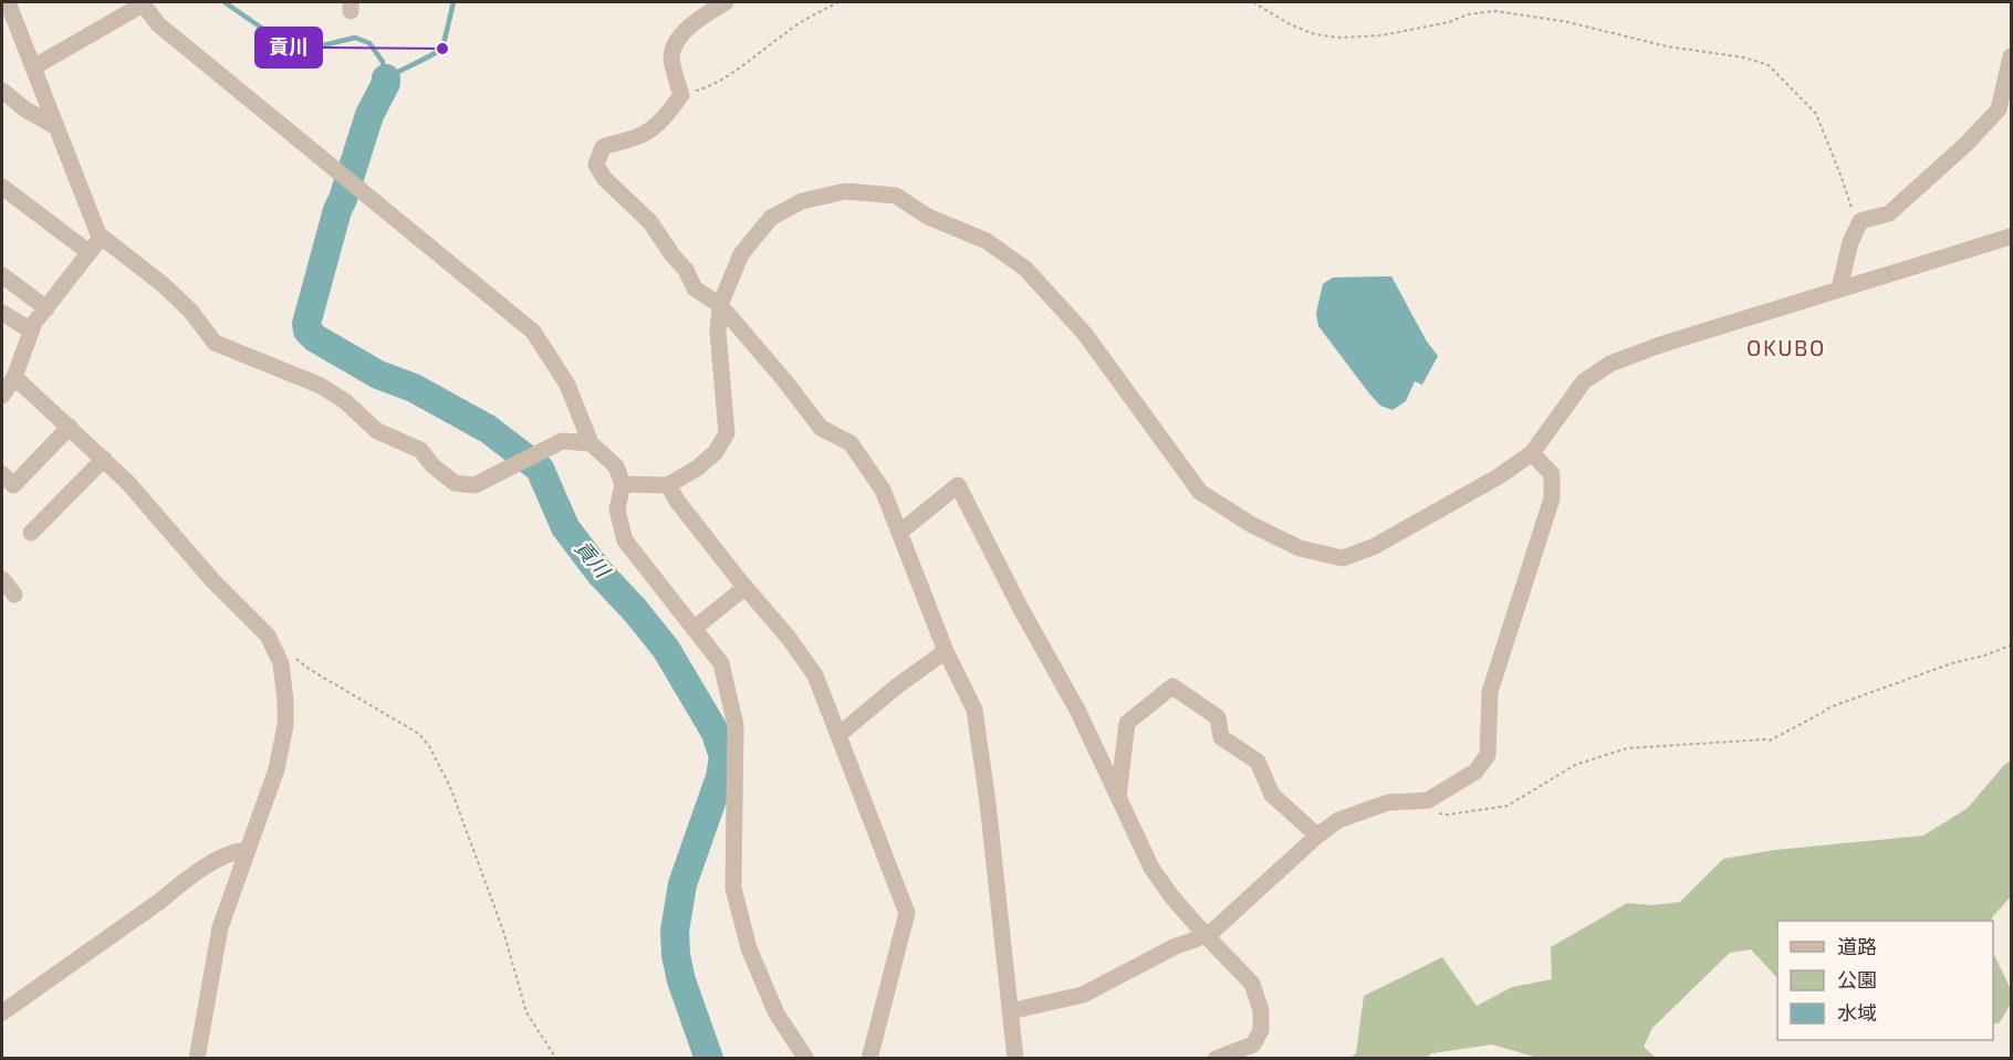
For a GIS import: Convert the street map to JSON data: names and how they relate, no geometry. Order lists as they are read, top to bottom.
{
  "districts": ["OKUBO"],
  "water": ["貢川"],
  "places": ["貢川"],
  "legend": ["道路", "公園", "水域"]
}
